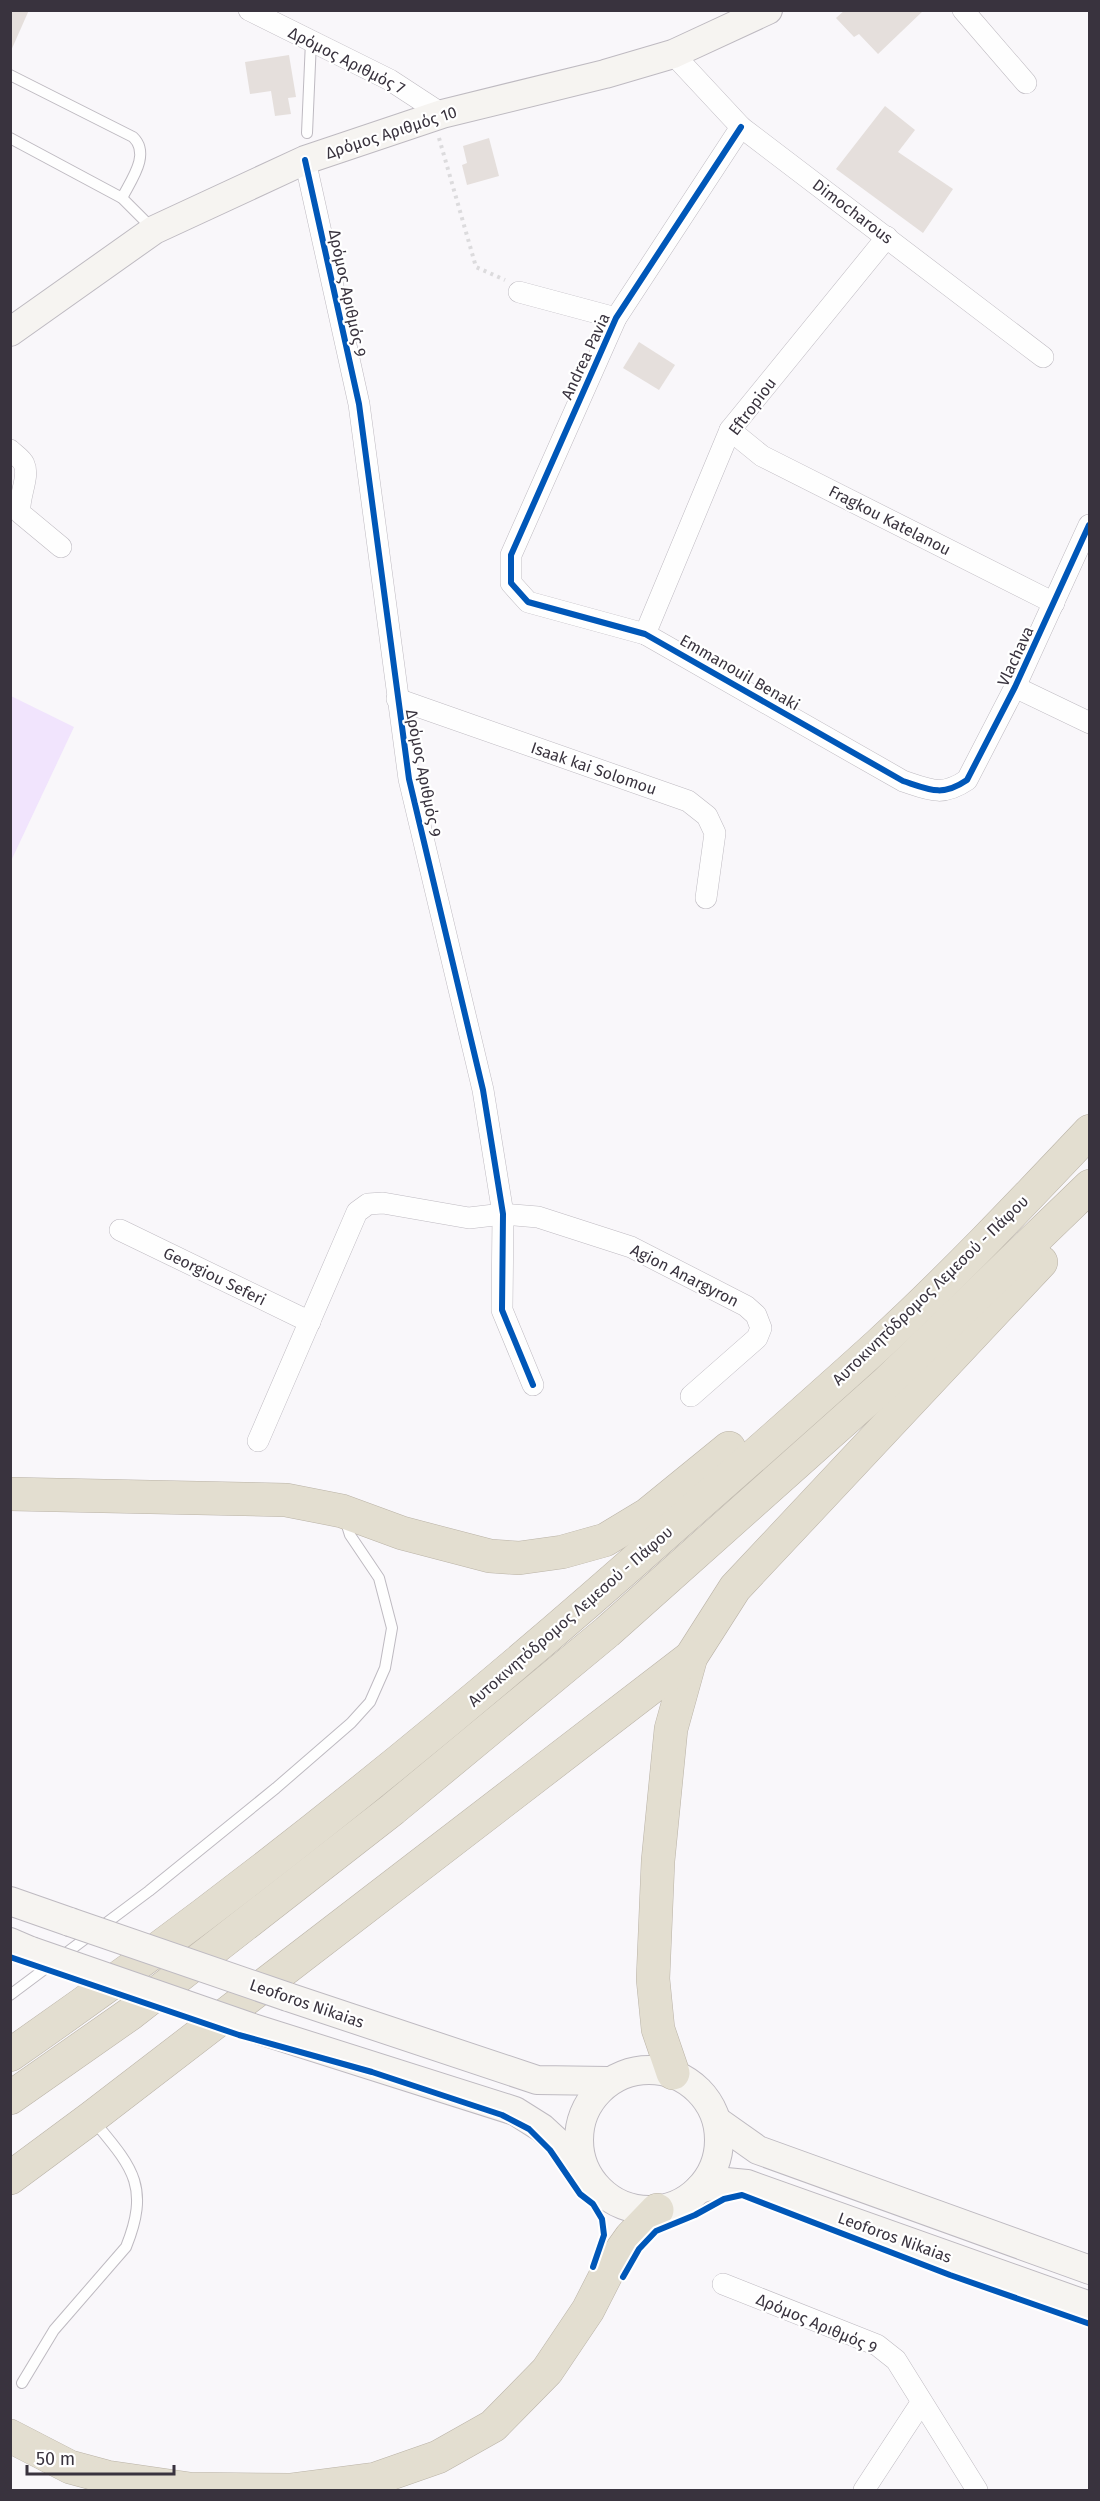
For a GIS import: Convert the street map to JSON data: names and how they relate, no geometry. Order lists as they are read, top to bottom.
{
  "streets": {
    "highway": ["Αυτοκινητόδρομος Λεμεσού - Πάφου"],
    "main road": ["Δρόμος Αριθμός 10", "Leoforos Nikaias"],
    "street": [
      "Δρόμος Αριθμός 7",
      "Dimocharous",
      "Δρόμος Αριθμός 9",
      "Andrea Pavia",
      "Eftropiou",
      "Fragkou Katelanou",
      "Vlachava",
      "Emmanouil Benaki",
      "Isaak kai Solomou",
      "Agion Anargyron",
      "Georgiou Seferi"
    ]
  },
  "crossings": [
    ["Δρόμος Αριθμός 7", "Δρόμος Αριθμός 10"],
    ["Δρόμος Αριθμός 10", "Dimocharous"],
    ["Δρόμος Αριθμός 10", "Δρόμος Αριθμός 9"],
    ["Dimocharous", "Andrea Pavia"],
    ["Dimocharous", "Eftropiou"],
    ["Δρόμος Αριθμός 9", "Isaak kai Solomou"],
    ["Δρόμος Αριθμός 9", "Agion Anargyron"],
    ["Andrea Pavia", "Emmanouil Benaki"],
    ["Eftropiou", "Fragkou Katelanou"],
    ["Eftropiou", "Emmanouil Benaki"],
    ["Fragkou Katelanou", "Vlachava"],
    ["Vlachava", "Emmanouil Benaki"]
  ],
  "scale_bar": "50 m"
}
